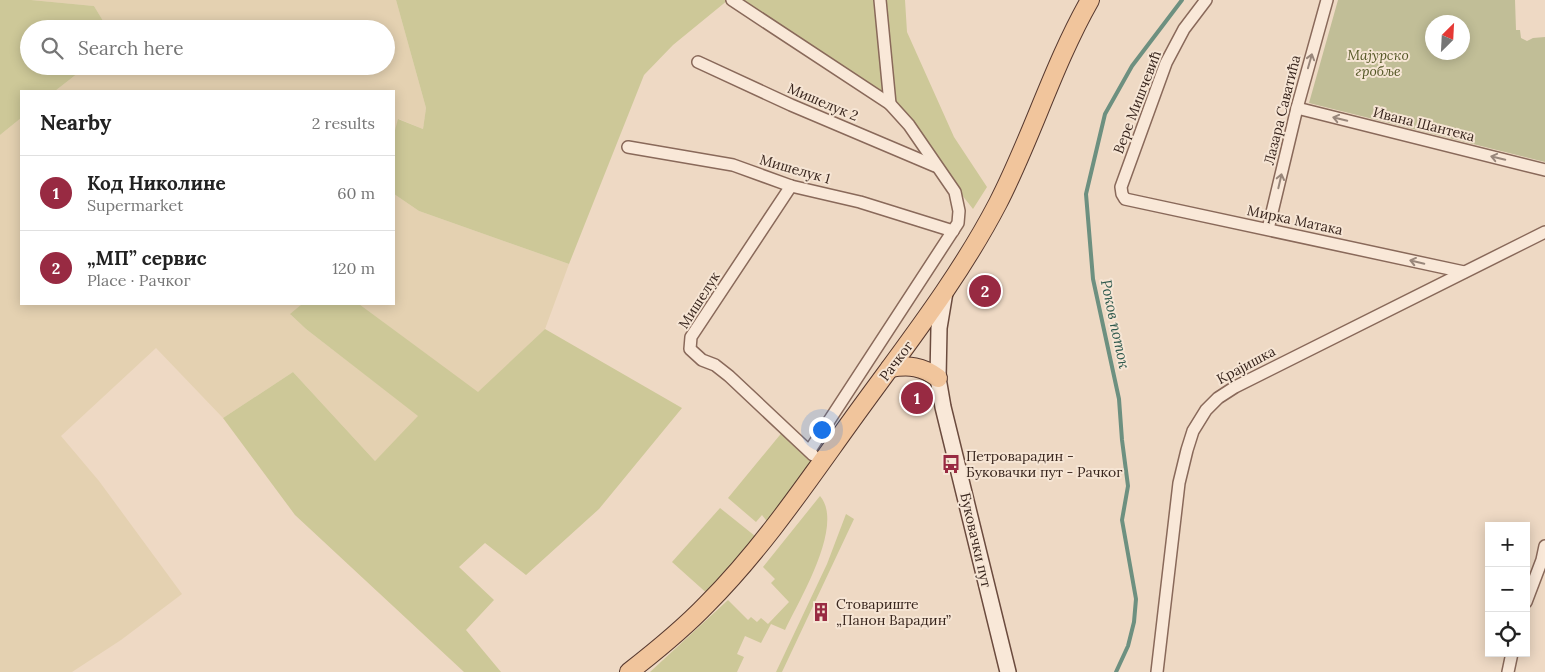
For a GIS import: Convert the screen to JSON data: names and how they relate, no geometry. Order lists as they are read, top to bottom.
{
  "streets": {
    "main road": ["Рачког"],
    "street": [
      "Мишелук 2",
      "Вере Мишчевић",
      "Лазара Саватића",
      "Ивана Шантека",
      "Мишелук 1",
      "Мирка Матака",
      "Мишелук",
      "Крајишка",
      "Буковачки пут"
    ]
  },
  "crossings": [
    ["Вере Мишчевић", "Мирка Матака"],
    ["Лазара Саватића", "Ивана Шантека"],
    ["Лазара Саватића", "Мирка Матака"],
    ["Мишелук 1", "Мишелук"],
    ["Мирка Матака", "Крајишка"],
    ["Мишелук", "Рачког"],
    ["Рачког", "Буковачки пут"]
  ],
  "one_way": ["Лазара Саватића", "Ивана Шантека", "Мирка Матака"],
  "water": ["Роков поток"],
  "parks": ["Мајурско гробље"],
  "places": {
    "bus stop": ["Петроварадин - Буковачки пут - Рачког"],
    "building": ["Стовариште „Панон Варадин”"]
  },
  "north": "top right",
  "page": {
    "search": "Search here",
    "heading": ["Nearby", "2 results"],
    "list": [
      {
        "mark": "1",
        "name": "Код Николине",
        "note": "Supermarket",
        "value": "60 m"
      },
      {
        "mark": "2",
        "name": "„МП” сервис",
        "note": "Place · Рачког",
        "value": "120 m"
      }
    ],
    "pins": ["2", "1"],
    "map_buttons": ["+", "−"]
  }
}
